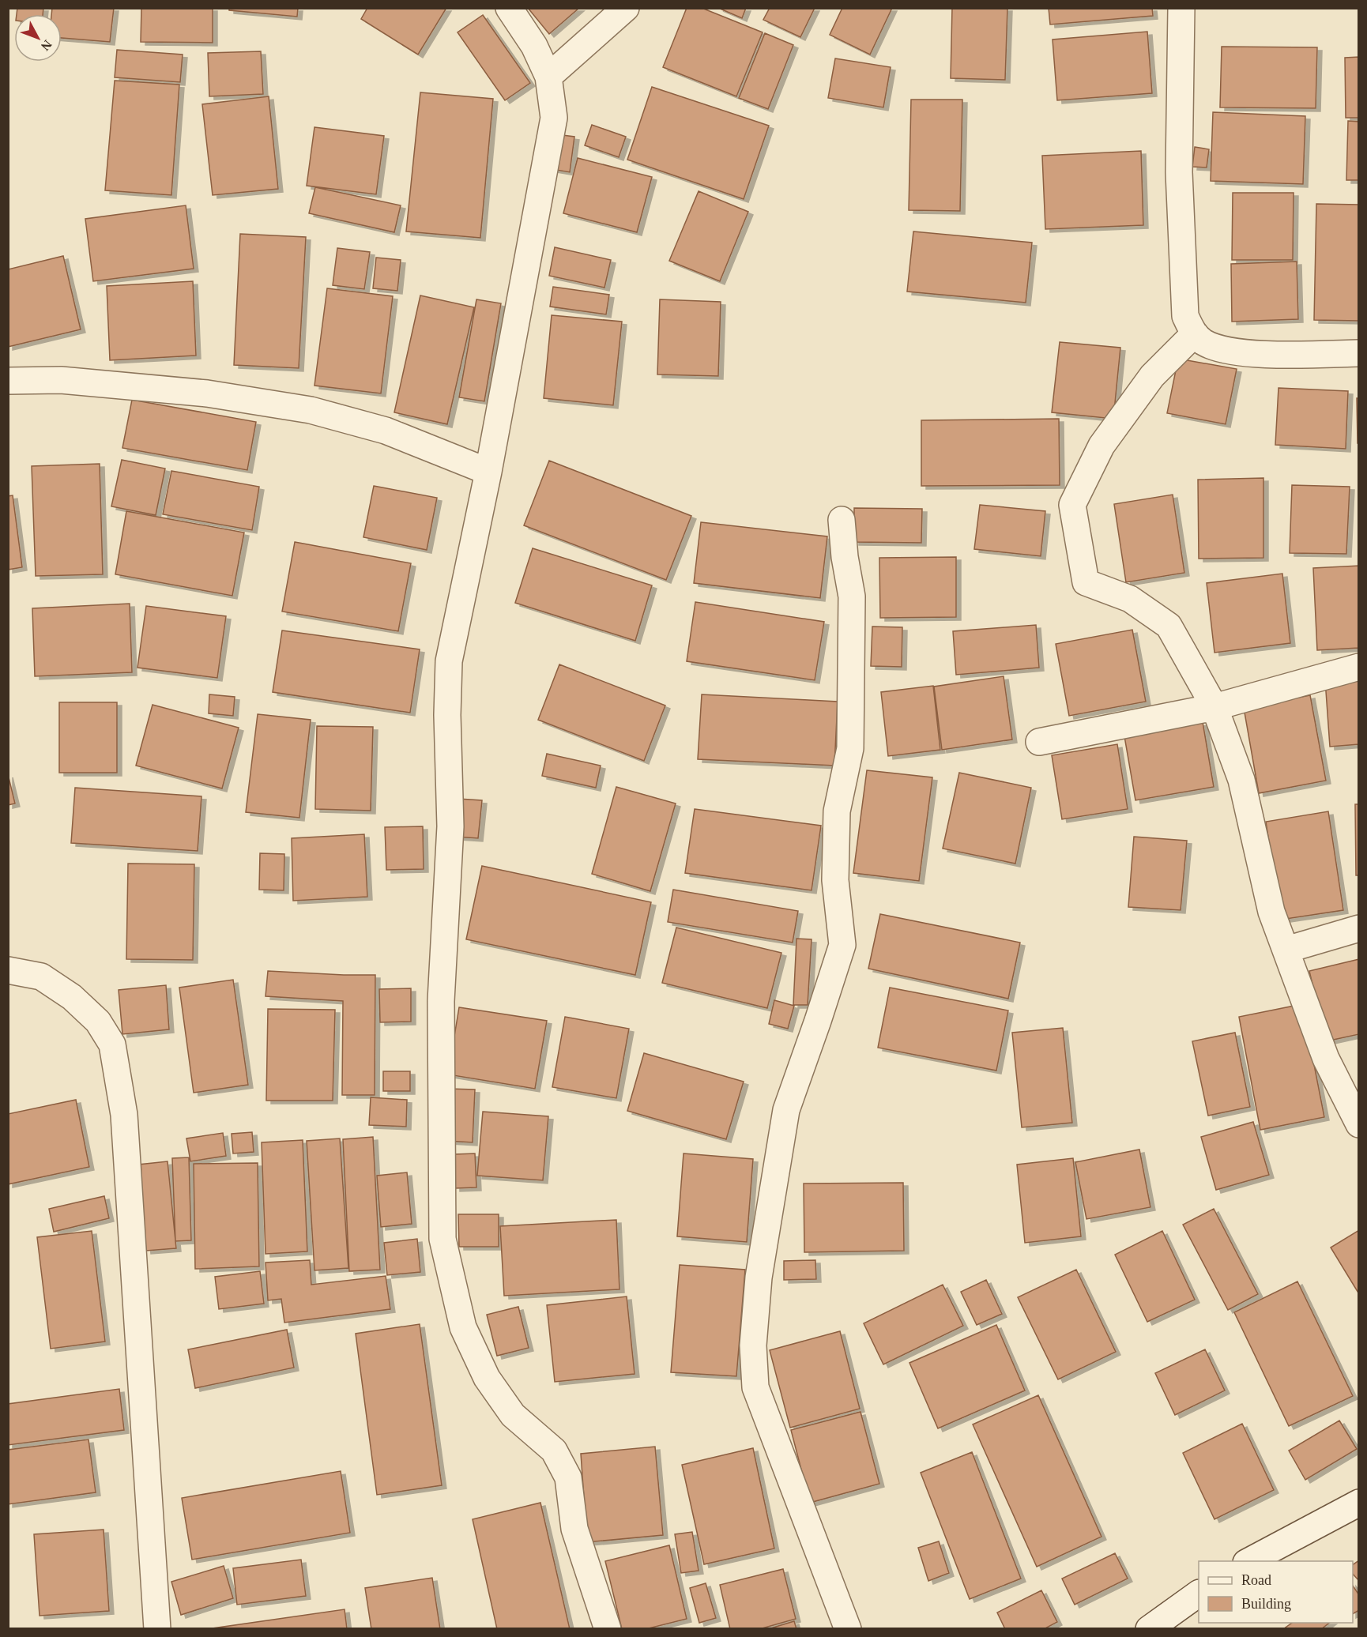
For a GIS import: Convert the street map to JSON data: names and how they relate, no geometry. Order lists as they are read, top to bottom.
{
  "legend": ["Road", "Building"],
  "north": "bottom right"
}
